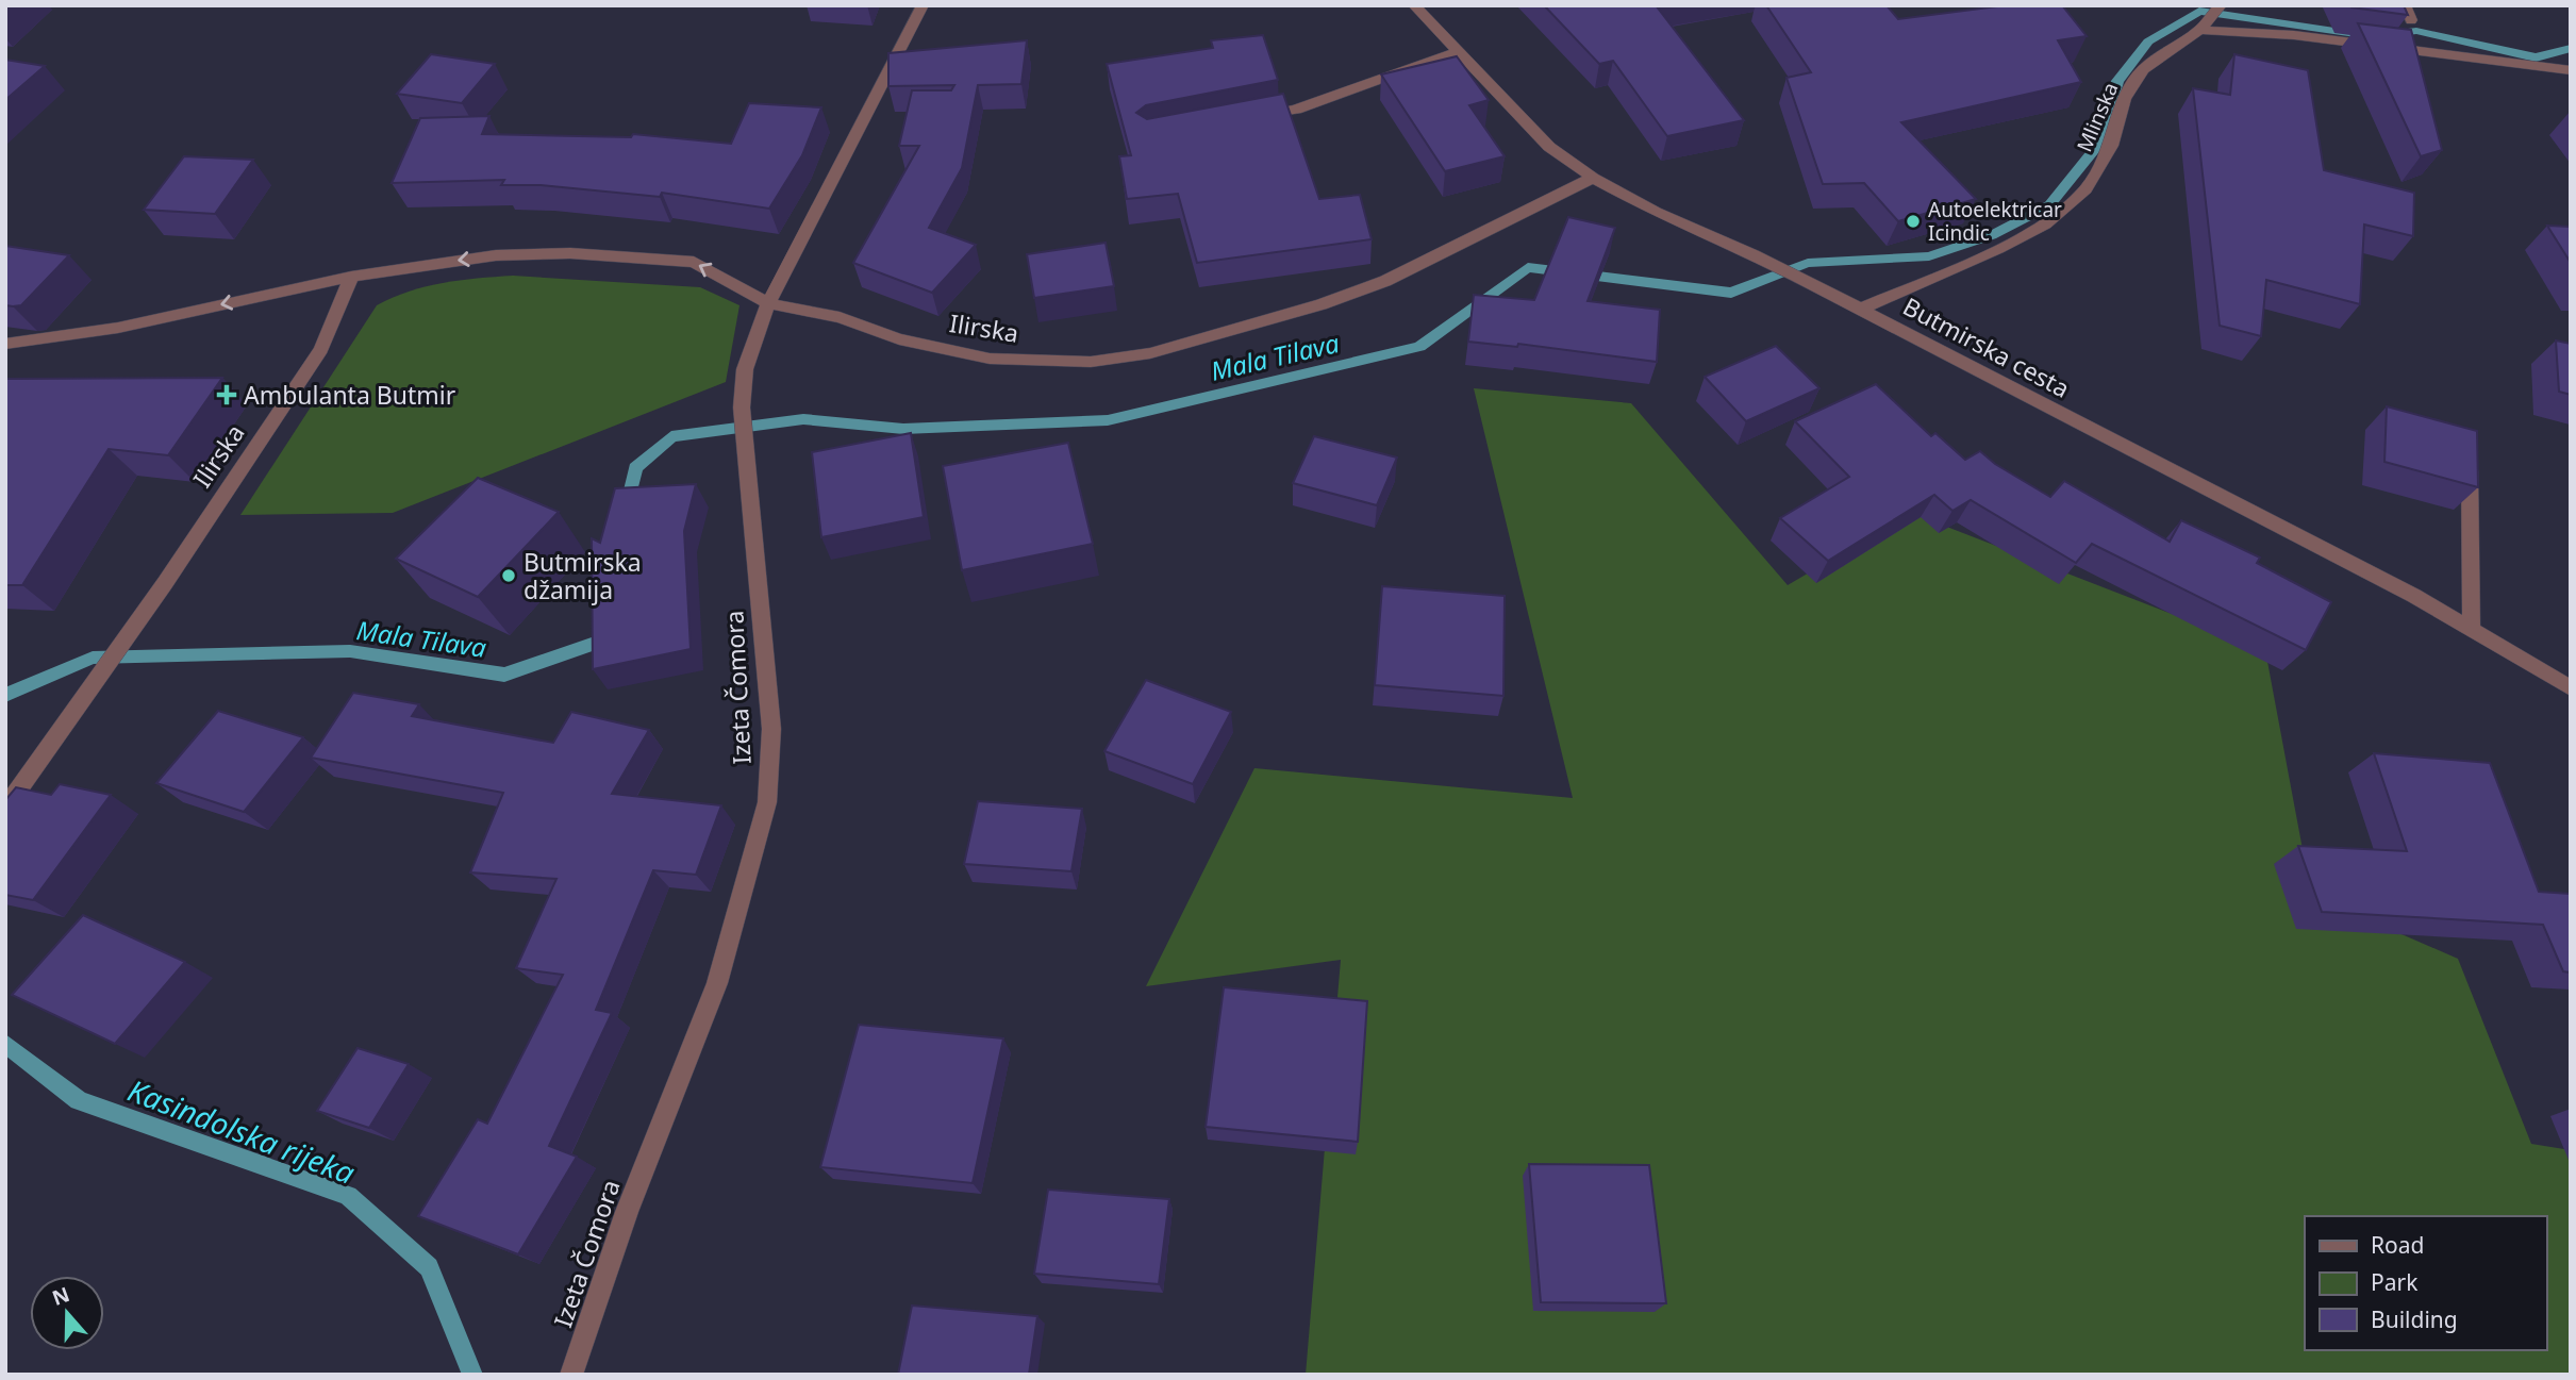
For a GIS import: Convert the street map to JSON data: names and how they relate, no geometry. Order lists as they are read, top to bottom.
{
  "streets": {
    "street": [
      "Mlinska",
      "Ilirska",
      "Butmirska cesta",
      "Izeta Čomora"
    ]
  },
  "crossings": [
    ["Mlinska", "Butmirska cesta"],
    ["Ilirska", "Butmirska cesta"],
    ["Ilirska", "Izeta Čomora"]
  ],
  "water": ["Mala Tilava", "Kasindolska rijeka"],
  "places": {
    "other": ["Autoelektricar Icindic", "Butmirska džamija"],
    "health": ["Ambulanta Butmir"]
  },
  "legend": ["Road", "Park", "Building"],
  "north": "top"
}
